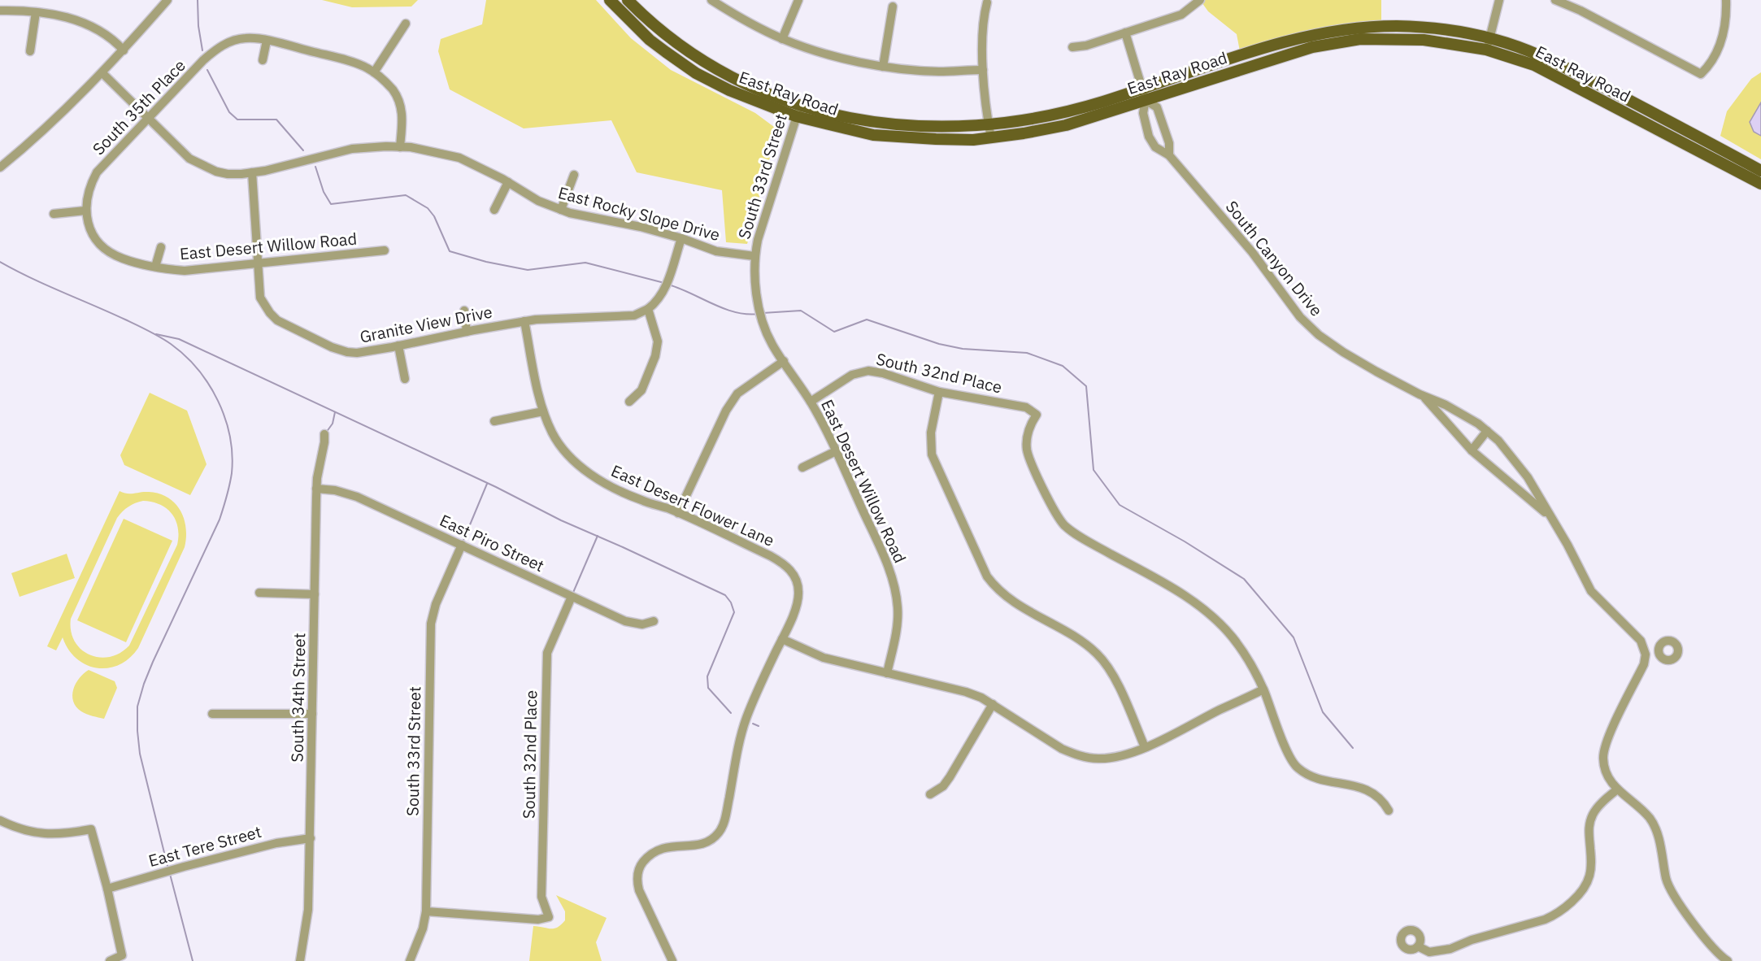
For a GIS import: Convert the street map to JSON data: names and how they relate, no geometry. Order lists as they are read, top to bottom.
{
  "streets": {
    "main road": ["East Ray Road"],
    "street": [
      "South 35th Place",
      "South 33rd Street",
      "East Rocky Slope Drive",
      "East Desert Willow Road",
      "South Canyon Drive",
      "Granite View Drive",
      "South 32nd Place",
      "East Desert Flower Lane",
      "East Piro Street",
      "South 34th Street",
      "East Tere Street"
    ]
  },
  "crossings": [
    ["East Ray Road", "South 33rd Street"],
    ["East Ray Road", "South Canyon Drive"],
    ["South 35th Place", "East Rocky Slope Drive"],
    ["South 35th Place", "East Desert Willow Road"],
    ["South 33rd Street", "East Rocky Slope Drive"],
    ["South 33rd Street", "East Desert Willow Road"],
    ["South 33rd Street", "South 32nd Place"],
    ["South 33rd Street", "East Piro Street"],
    ["East Rocky Slope Drive", "East Desert Willow Road"],
    ["East Rocky Slope Drive", "Granite View Drive"],
    ["East Desert Willow Road", "Granite View Drive"],
    ["East Desert Willow Road", "South 32nd Place"],
    ["South 32nd Place", "East Piro Street"],
    ["East Piro Street", "South 34th Street"],
    ["South 34th Street", "East Tere Street"]
  ]
}
